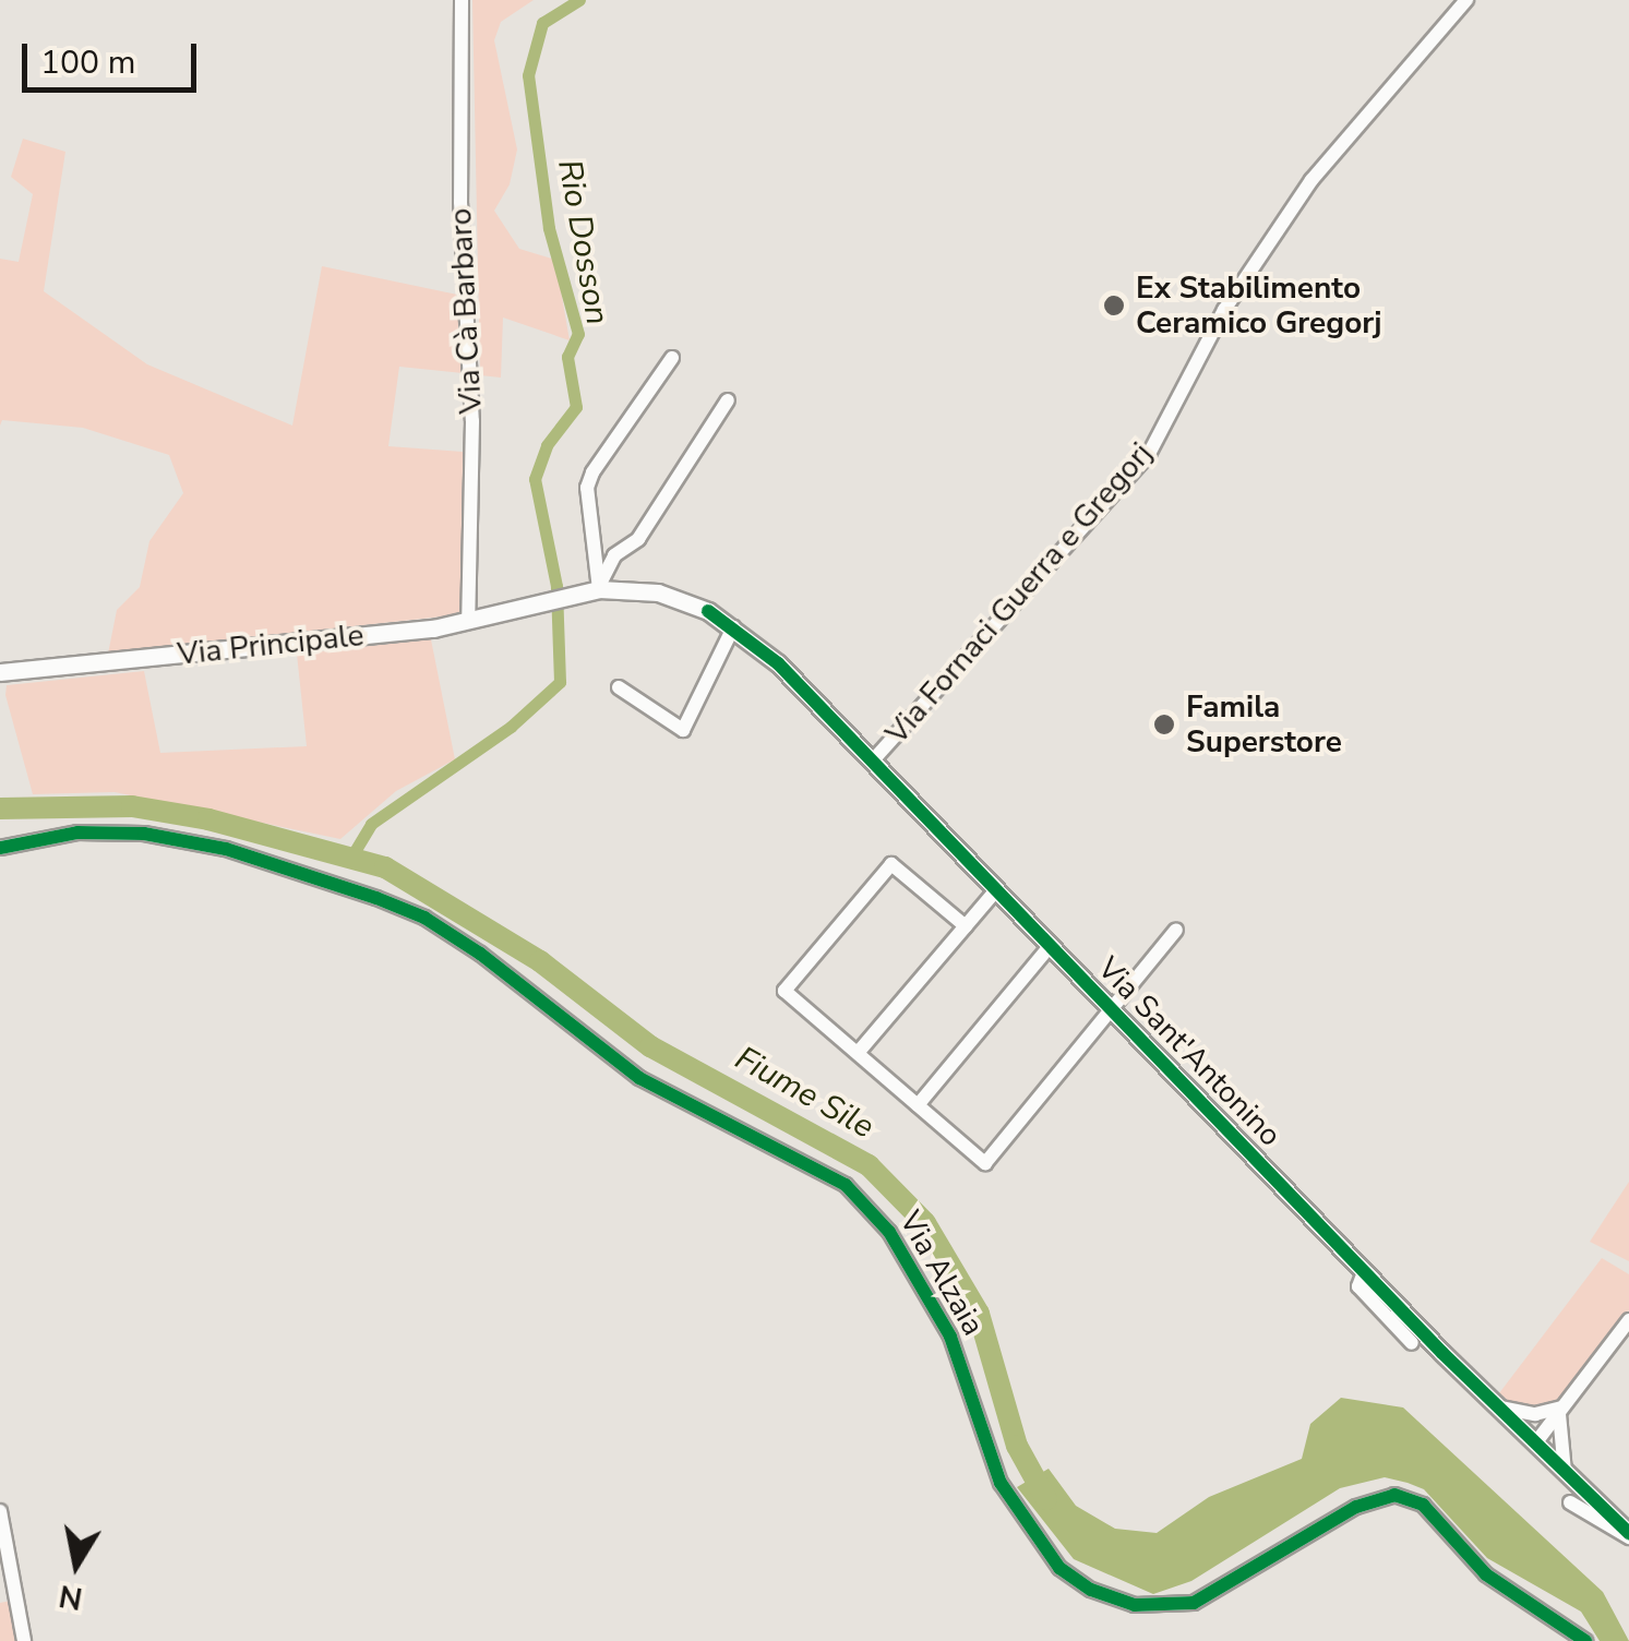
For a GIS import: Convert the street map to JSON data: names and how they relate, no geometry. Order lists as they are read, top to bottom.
{
  "streets": {
    "main road": ["Via Principale", "Via Sant'Antonino"],
    "street": ["Via Cà Barbaro", "Via Fornaci Guerra e Gregorj", "Via Alzaia"]
  },
  "crossings": [
    ["Via Cà Barbaro", "Via Principale"],
    ["Via Fornaci Guerra e Gregorj", "Via Sant'Antonino"],
    ["Via Principale", "Via Sant'Antonino"]
  ],
  "water": ["Rio Dosson", "Fiume Sile"],
  "places": ["Ex Stabilimento Ceramico Gregorj", "Famila Superstore"],
  "scale_bar": "100 m",
  "north": "bottom"
}
